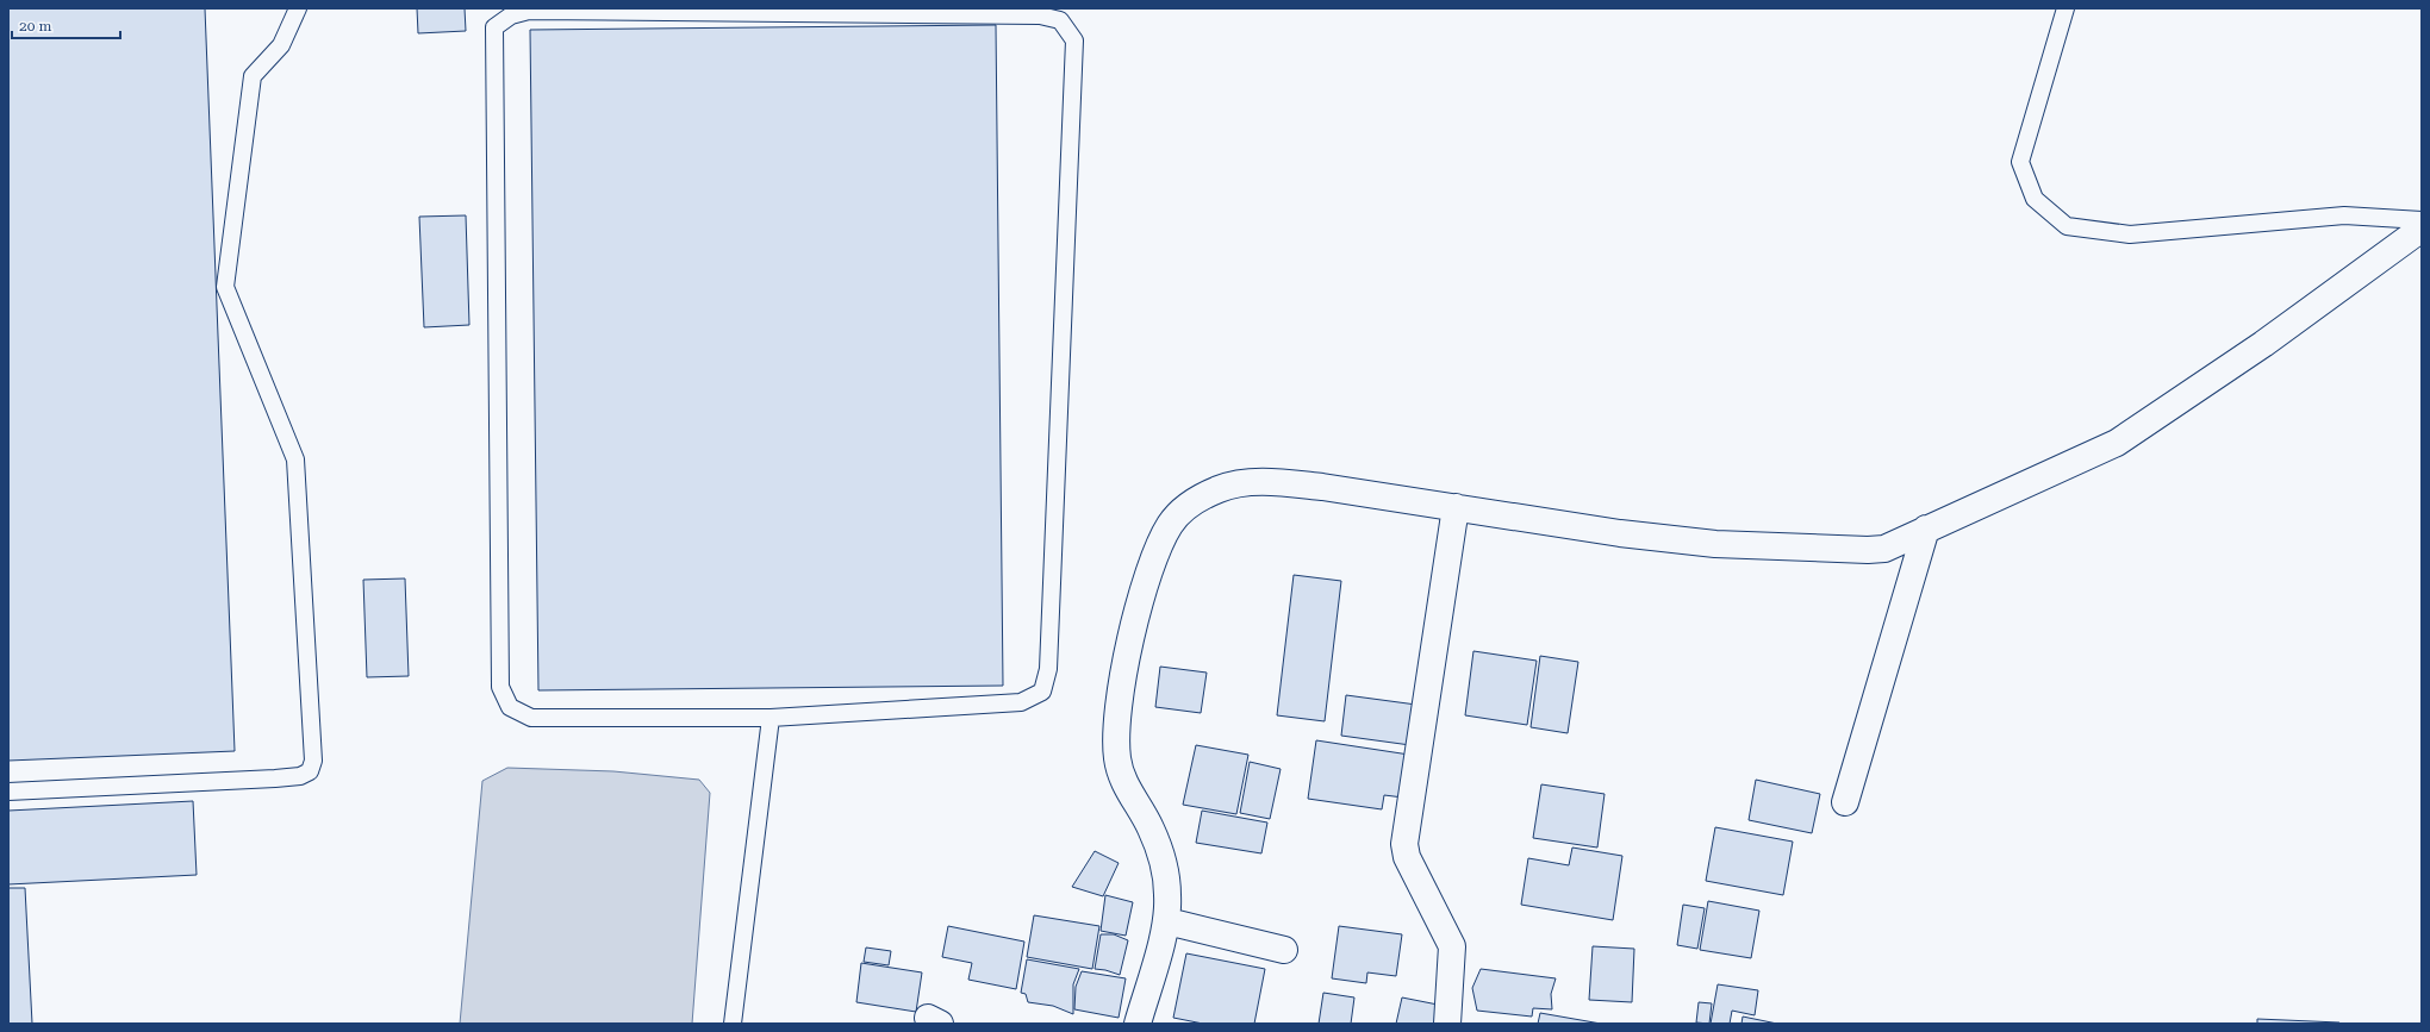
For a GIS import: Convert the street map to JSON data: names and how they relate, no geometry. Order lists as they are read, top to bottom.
{
  "scale_bar": "20 m"
}
